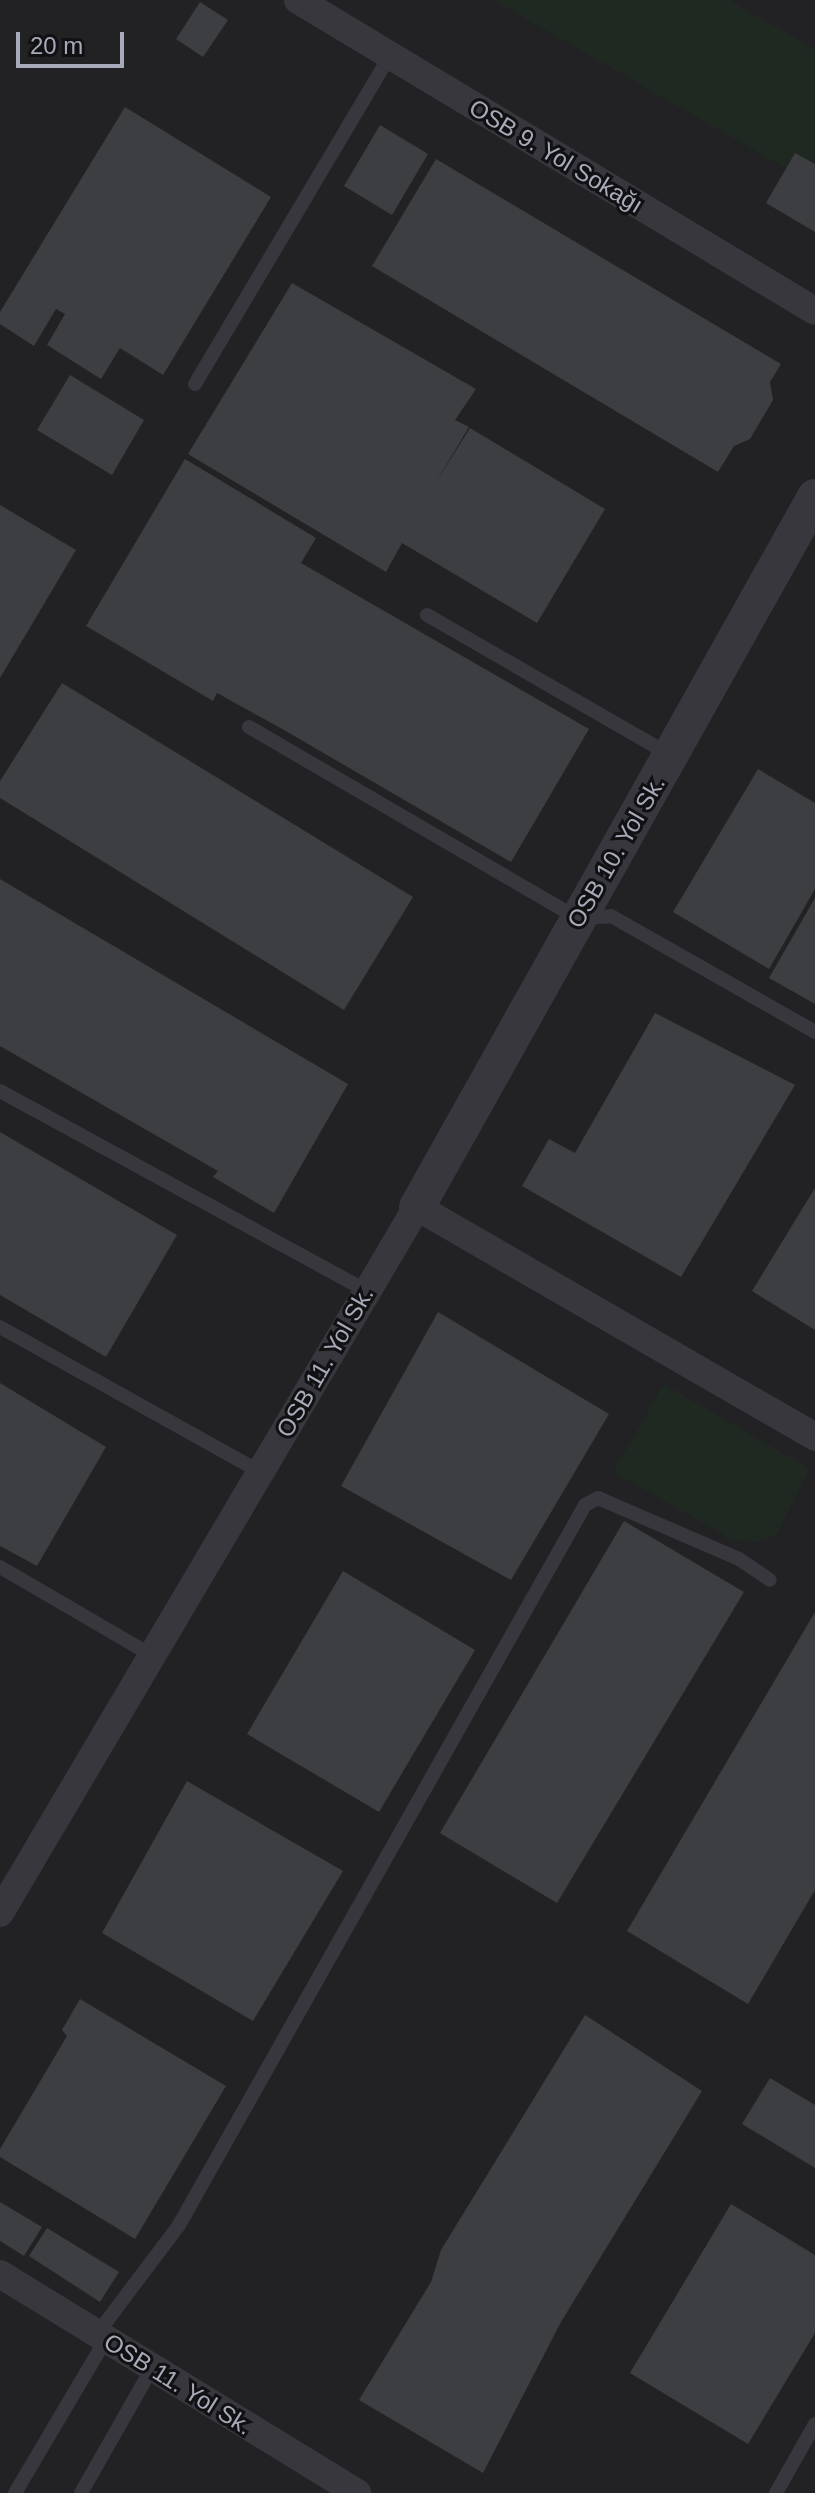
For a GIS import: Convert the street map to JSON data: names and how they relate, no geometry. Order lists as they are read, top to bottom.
{
  "streets": {
    "street": ["OSB 9. Yol Sokağı", "OSB 10. Yol Sk.", "OSB 11. Yol Sk."]
  },
  "crossings": [
    ["OSB 10. Yol Sk.", "OSB 11. Yol Sk."]
  ],
  "scale_bar": "20 m"
}
